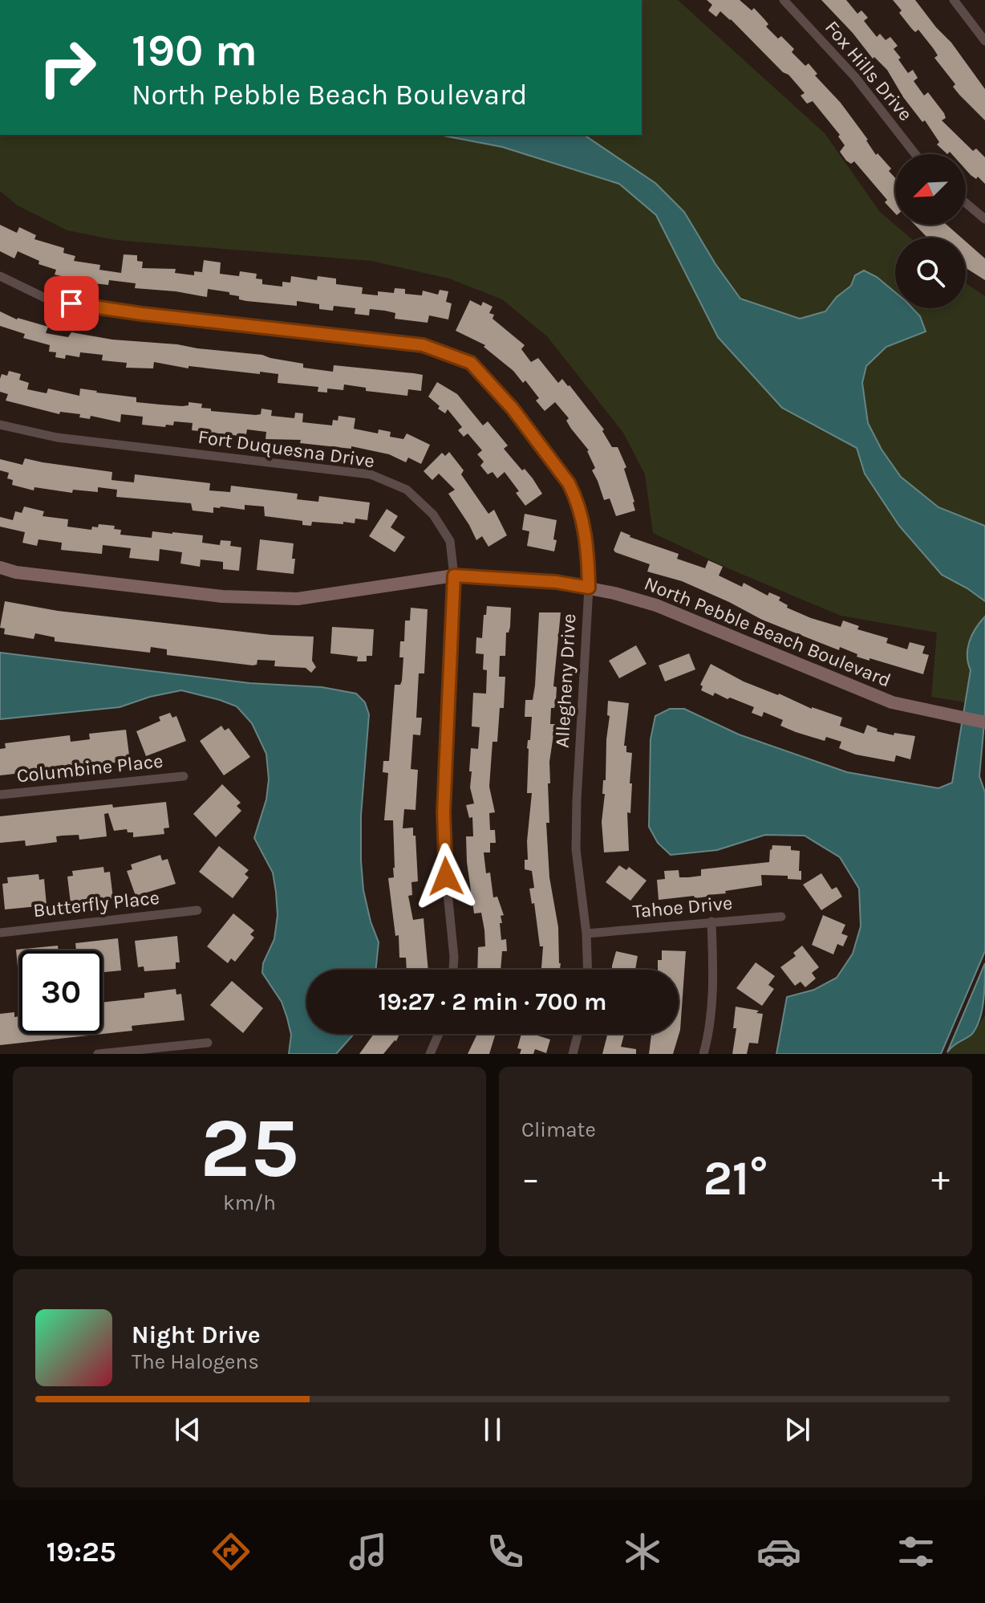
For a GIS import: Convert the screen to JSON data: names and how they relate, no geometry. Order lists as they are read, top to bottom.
{
  "streets": {
    "street": [
      "Fox Hills Drive",
      "Fort Duquesna Drive",
      "North Pebble Beach Boulevard",
      "Allegheny Drive",
      "Columbine Place",
      "Butterfly Place",
      "Tahoe Drive"
    ]
  },
  "crossings": [
    ["Fort Duquesna Drive", "North Pebble Beach Boulevard"],
    ["North Pebble Beach Boulevard", "Allegheny Drive"],
    ["Allegheny Drive", "Tahoe Drive"]
  ],
  "north": "bottom left",
  "page": {
    "turn": ["190 m", "North Pebble Beach Boulevard"],
    "limit": "30",
    "trip": "19:27 · 2 min · 700 m",
    "tile": [
      ["25", "km/h"],
      "Climate"
    ],
    "heat": ["−", "21°", "+"],
    "song": ["Night Drive", "The Halogens"],
    "tabs": "19:25"
  }
}
